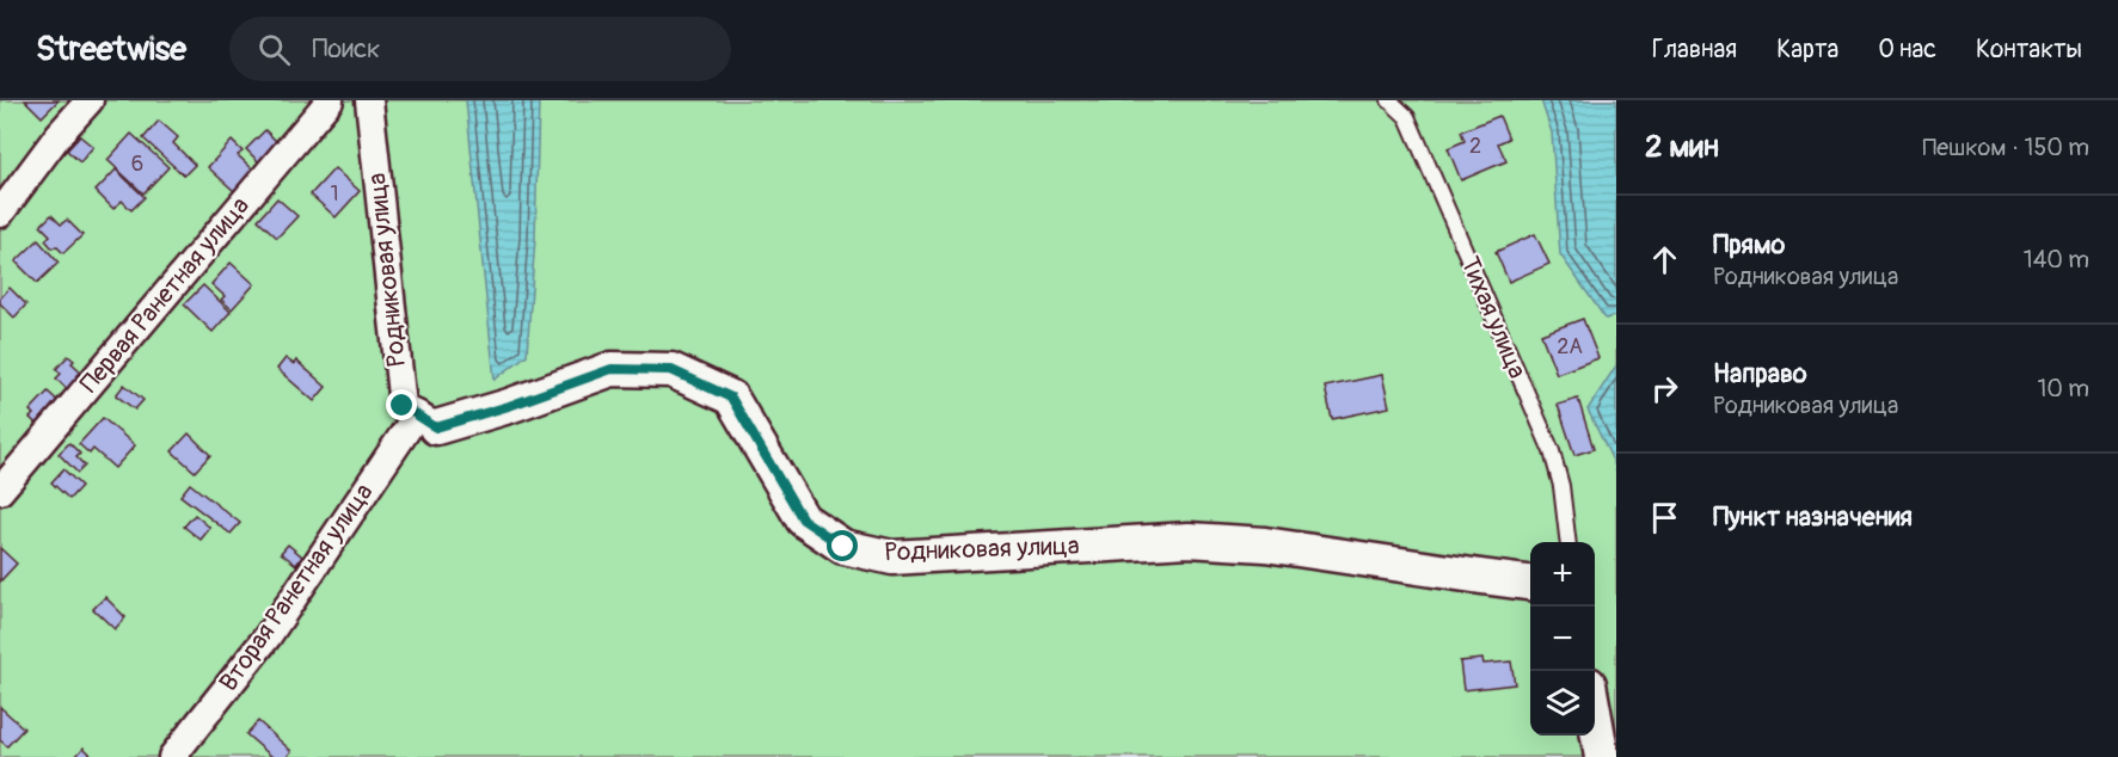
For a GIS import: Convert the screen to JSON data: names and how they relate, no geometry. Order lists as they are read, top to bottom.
{
  "streets": {
    "street": ["Родниковая улица", "Первая Ранетная улица", "Вторая Ранетная улица"],
    "lane": ["Тихая улица"]
  },
  "crossings": [
    ["Родниковая улица", "Вторая Ранетная улица"]
  ],
  "house_numbers": [
    "2",
    "6",
    "1",
    "2А"
  ],
  "page": {
    "header": "Streetwise",
    "search": "Поиск",
    "nav": [
      "Главная",
      "Карта",
      "О нас",
      "Контакты"
    ],
    "heading": ["2 мин", "Пешком · 150 m"],
    "list": [
      ["Прямо", "Родниковая улица", "140 m"],
      ["Направо", "Родниковая улица", "10 m"],
      "Пункт назначения"
    ],
    "map_buttons": ["+", "−"]
  }
}
